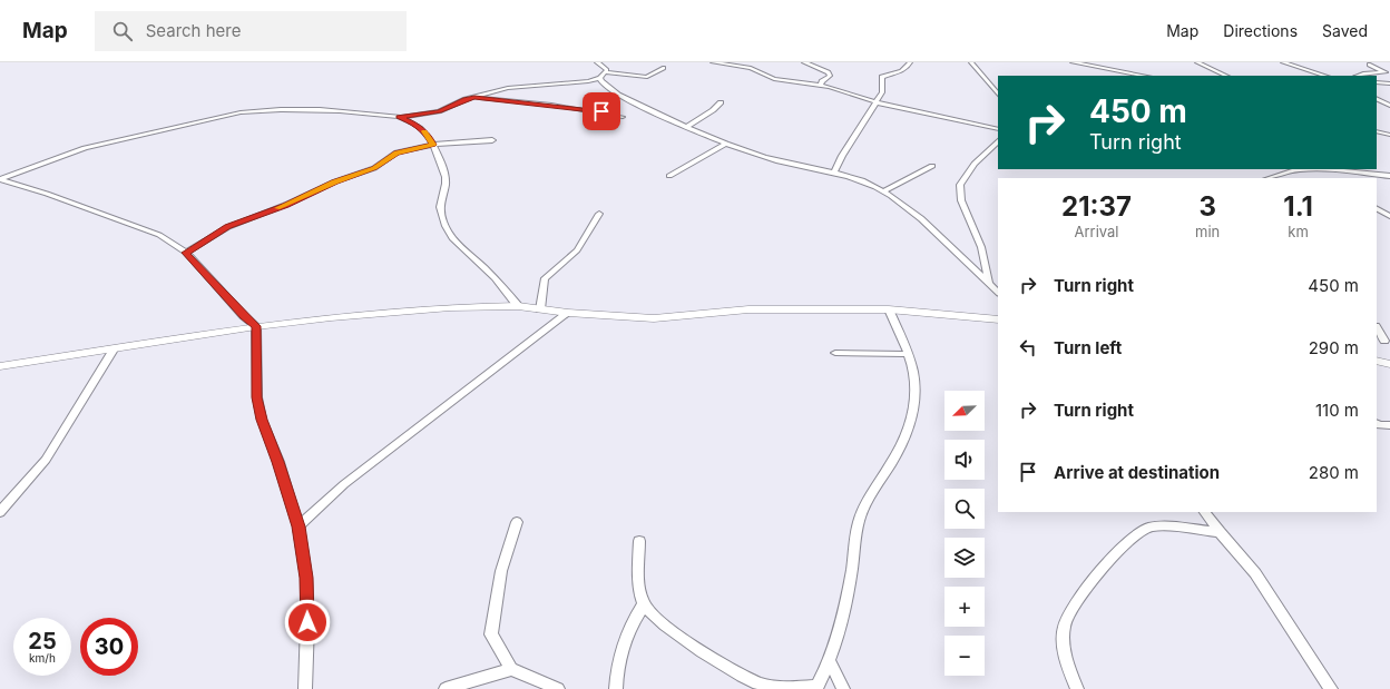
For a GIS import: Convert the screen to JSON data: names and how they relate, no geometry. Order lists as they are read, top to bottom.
{
  "north": "bottom left",
  "page": {
    "header": "Map",
    "search": "Search here",
    "nav": ["Map", "Directions", "Saved"],
    "turn": ["450 m", "Turn right"],
    "eta": [
      "21:37",
      "Arrival",
      "3",
      "min",
      "1.1",
      "km"
    ],
    "list": [
      {
        "name": "Turn right",
        "value": "450 m"
      },
      {
        "name": "Turn left",
        "value": "290 m"
      },
      {
        "name": "Turn right",
        "value": "110 m"
      },
      {
        "name": "Arrive at destination",
        "value": "280 m"
      }
    ],
    "map_buttons": ["+", "−"],
    "speed": "25 km/h",
    "limit": "30"
  }
}
